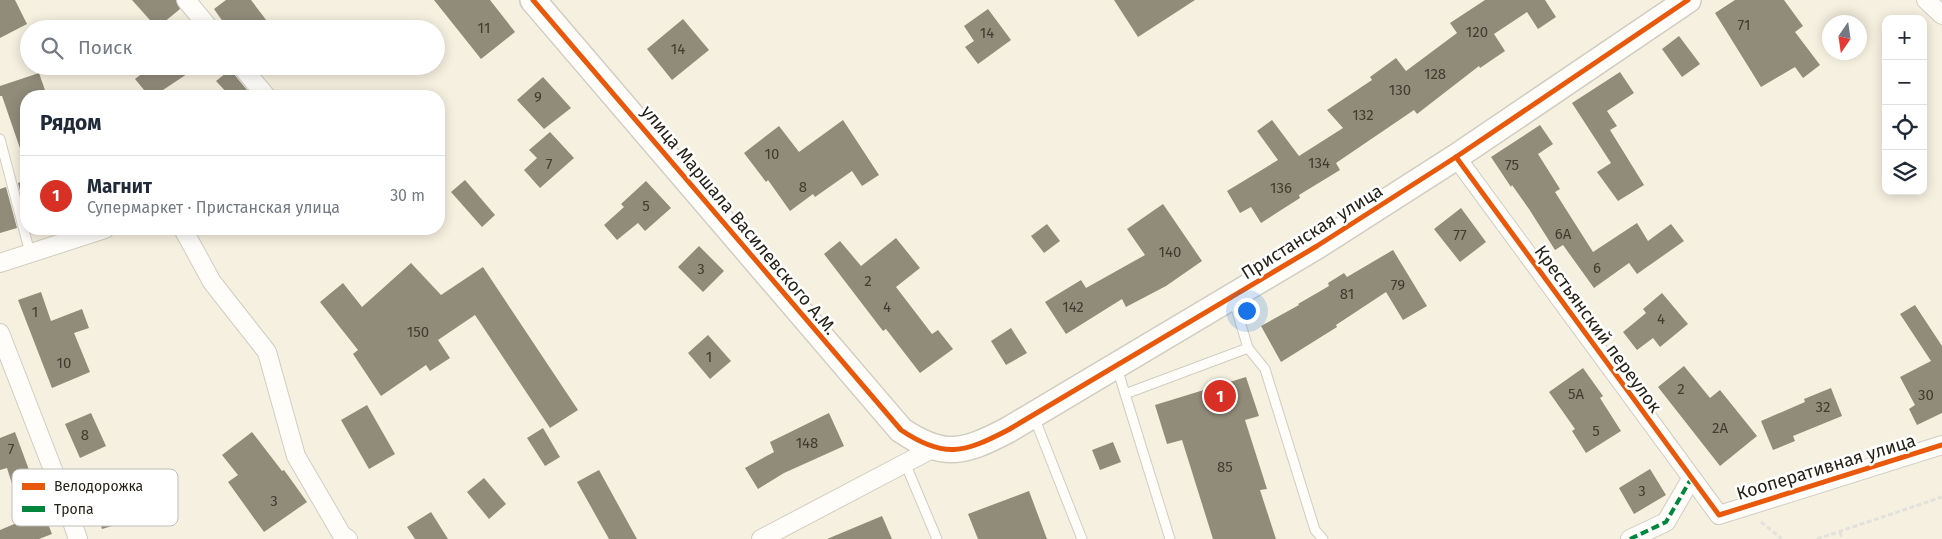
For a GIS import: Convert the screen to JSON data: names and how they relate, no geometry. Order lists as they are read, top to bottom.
{
  "streets": {
    "street": [
      "улица Маршала Василевского А.М.",
      "Пристанская улица",
      "Крестьянский переулок",
      "Кооперативная улица"
    ]
  },
  "crossings": [
    ["улица Маршала Василевского А.М.", "Пристанская улица"],
    ["Пристанская улица", "Крестьянский переулок"],
    ["Крестьянский переулок", "Кооперативная улица"]
  ],
  "house_numbers": [
    "71",
    "11",
    "120",
    "14",
    "14",
    "128",
    "130",
    "9",
    "132",
    "10",
    "134",
    "7",
    "75",
    "8",
    "136",
    "5",
    "6А",
    "77",
    "140",
    "6",
    "3",
    "2",
    "79",
    "81",
    "4",
    "142",
    "1",
    "4",
    "150",
    "1",
    "10",
    "2",
    "5А",
    "30",
    "32",
    "2А",
    "5",
    "8",
    "148",
    "7",
    "85",
    "3",
    "3"
  ],
  "legend": ["Велодорожка", "Тропа"],
  "north": "bottom",
  "page": {
    "map_buttons": ["+", "−"],
    "search": "Поиск",
    "heading": "Рядом",
    "list": [
      {
        "mark": "1",
        "name": "Магнит",
        "note": "Супермаркет · Пристанская улица",
        "value": "30 m"
      }
    ],
    "pins": "1"
  }
}
